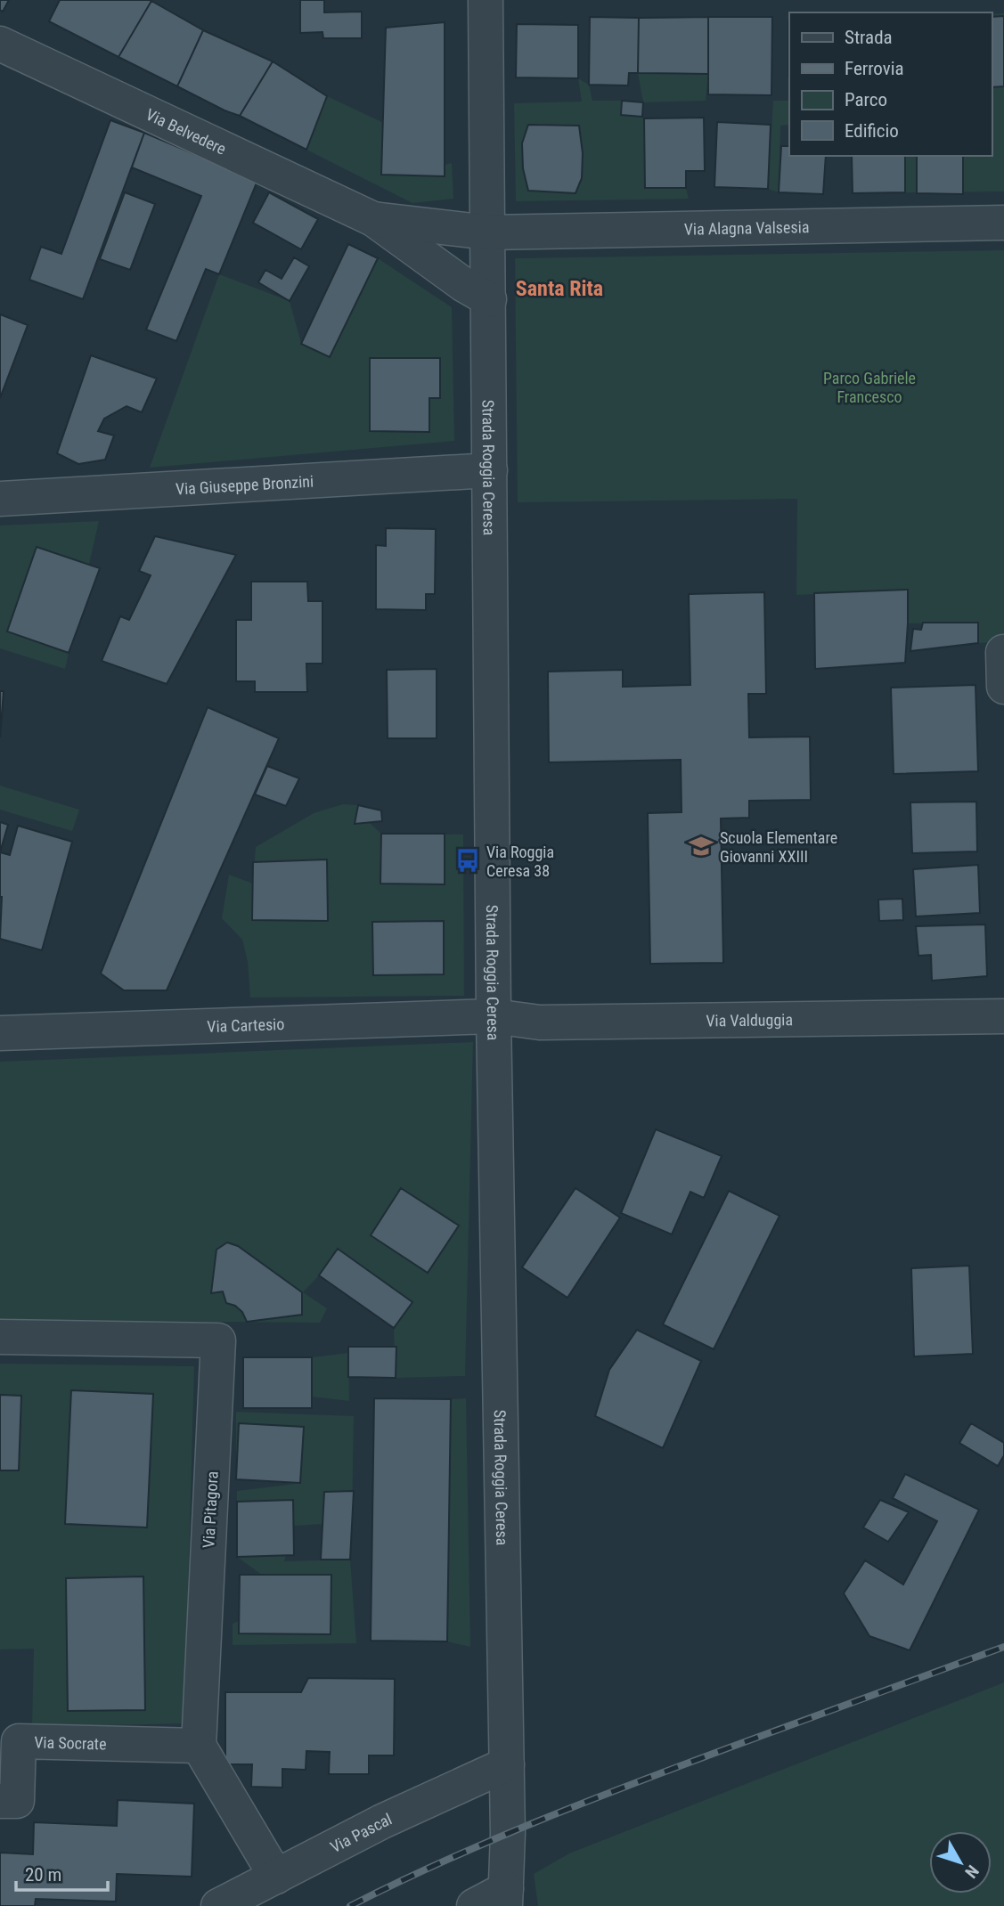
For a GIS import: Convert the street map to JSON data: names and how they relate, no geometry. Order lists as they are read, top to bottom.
{
  "streets": {
    "street": [
      "Via Belvedere",
      "Via Alagna Valsesia",
      "Strada Roggia Ceresa",
      "Via Giuseppe Bronzini",
      "Via Valduggia",
      "Via Cartesio",
      "Via Pitagora",
      "Via Socrate",
      "Via Pascal"
    ]
  },
  "crossings": [
    ["Via Belvedere", "Via Alagna Valsesia"],
    ["Via Belvedere", "Strada Roggia Ceresa"],
    ["Via Alagna Valsesia", "Strada Roggia Ceresa"],
    ["Strada Roggia Ceresa", "Via Giuseppe Bronzini"],
    ["Strada Roggia Ceresa", "Via Valduggia"],
    ["Strada Roggia Ceresa", "Via Cartesio"],
    ["Strada Roggia Ceresa", "Via Pascal"],
    ["Via Valduggia", "Via Cartesio"],
    ["Via Pitagora", "Via Socrate"]
  ],
  "districts": ["Santa Rita"],
  "parks": ["Parco Gabriele Francesco"],
  "places": {
    "school or university": ["Scuola Elementare Giovanni XXIII"],
    "bus stop": ["Via Roggia Ceresa 38"]
  },
  "legend": [
    "Strada",
    "Ferrovia",
    "Parco",
    "Edificio"
  ],
  "scale_bar": "20 m",
  "north": "bottom right"
}
